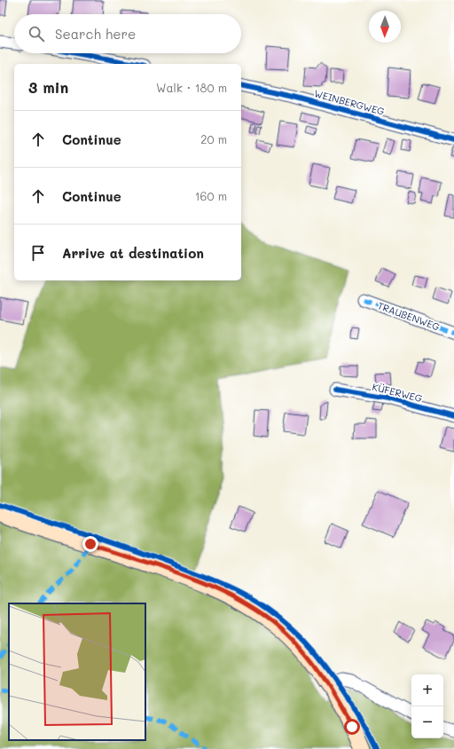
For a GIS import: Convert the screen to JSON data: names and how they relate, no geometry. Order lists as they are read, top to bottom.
{
  "streets": {
    "street": ["WEINBERGWEG", "TRAUBENWEG", "KÜFERWEG"]
  },
  "north": "bottom",
  "page": {
    "search": "Search here",
    "heading": ["3 min", "Walk · 180 m"],
    "list": [
      ["Continue", "20 m"],
      ["Continue", "160 m"],
      "Arrive at destination"
    ],
    "map_buttons": ["+", "−"]
  }
}
